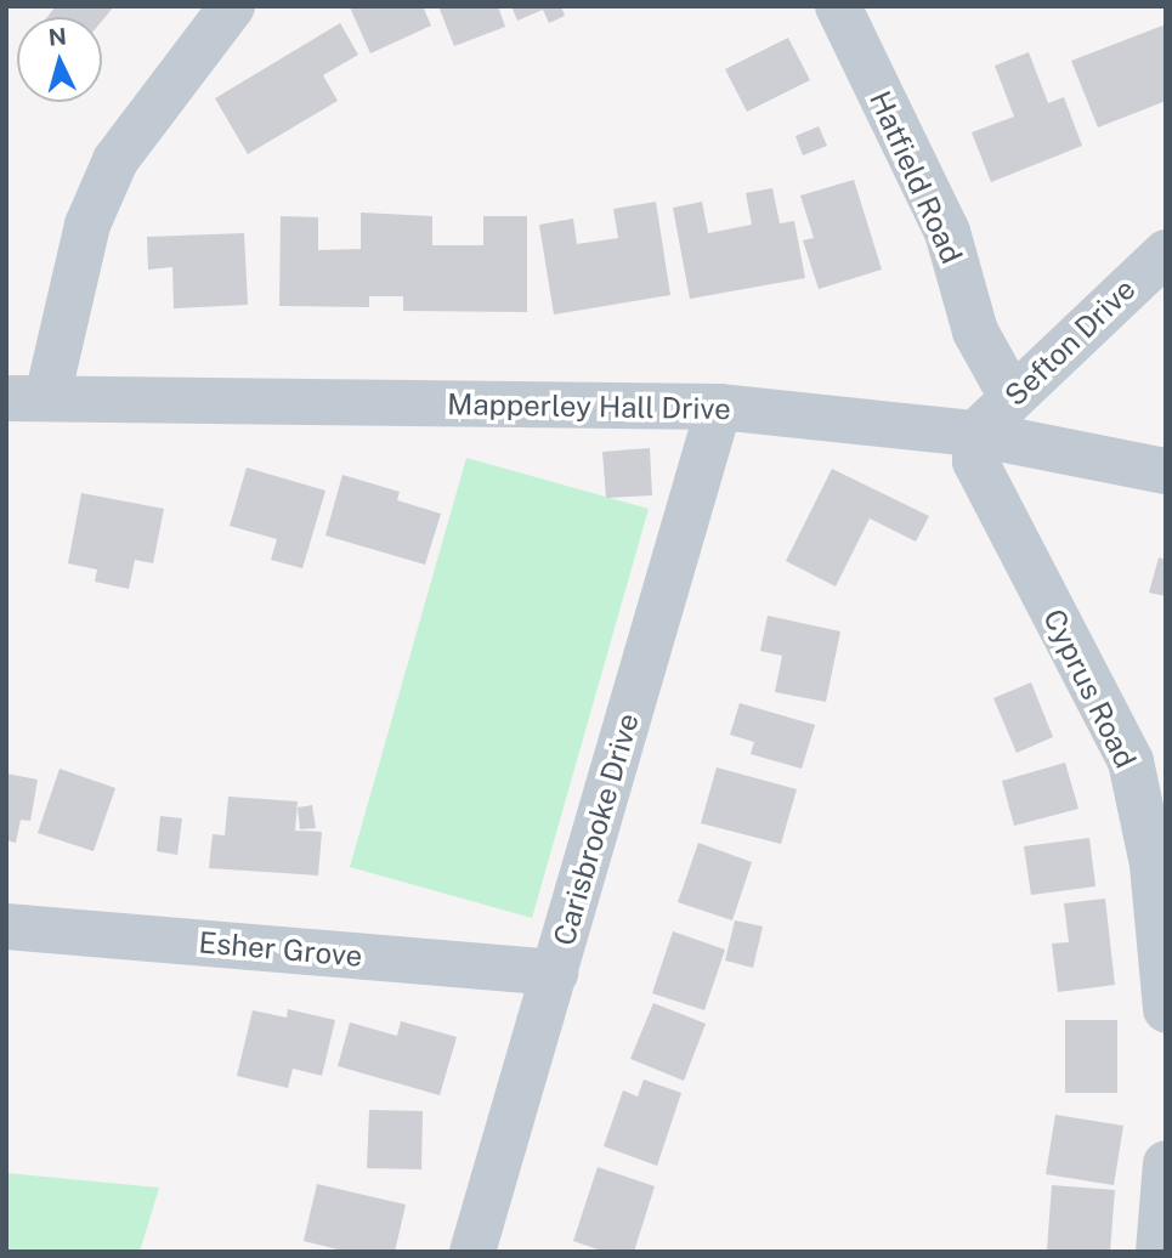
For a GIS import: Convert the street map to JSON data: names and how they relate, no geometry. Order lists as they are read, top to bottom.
{
  "streets": {
    "street": [
      "Hatfield Road",
      "Sefton Drive",
      "Mapperley Hall Drive",
      "Cyprus Road",
      "Carisbrooke Drive",
      "Esher Grove"
    ]
  },
  "crossings": [
    ["Hatfield Road", "Sefton Drive"],
    ["Sefton Drive", "Mapperley Hall Drive"],
    ["Sefton Drive", "Cyprus Road"],
    ["Mapperley Hall Drive", "Cyprus Road"],
    ["Mapperley Hall Drive", "Carisbrooke Drive"],
    ["Carisbrooke Drive", "Esher Grove"]
  ],
  "north": "top"
}
